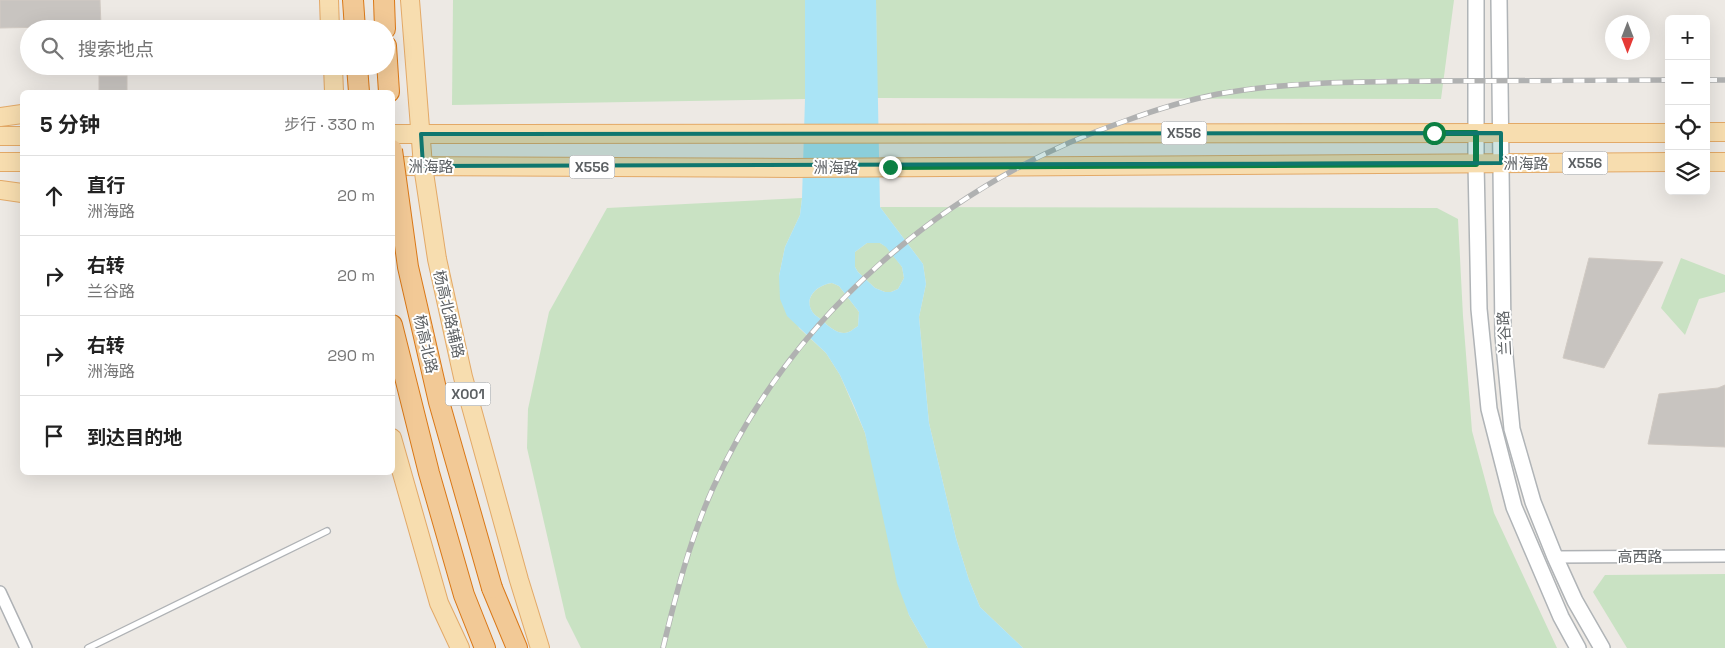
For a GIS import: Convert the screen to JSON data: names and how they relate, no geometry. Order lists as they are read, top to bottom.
{
  "streets": {
    "highway": ["杨高北路", "X001"],
    "main road": ["X556", "洲海路", "杨高北路辅路"],
    "street": ["兰谷路", "高西路"]
  },
  "crossings": [
    ["洲海路", "杨高北路辅路"],
    ["洲海路", "兰谷路"],
    ["兰谷路", "高西路"]
  ],
  "north": "bottom",
  "page": {
    "map_buttons": ["+", "−"],
    "search": "搜索地点",
    "heading": ["5 分钟", "步行 · 330 m"],
    "list": [
      ["直行", "洲海路", "20 m"],
      ["右转", "兰谷路", "20 m"],
      ["右转", "洲海路", "290 m"],
      "到达目的地"
    ]
  }
}
